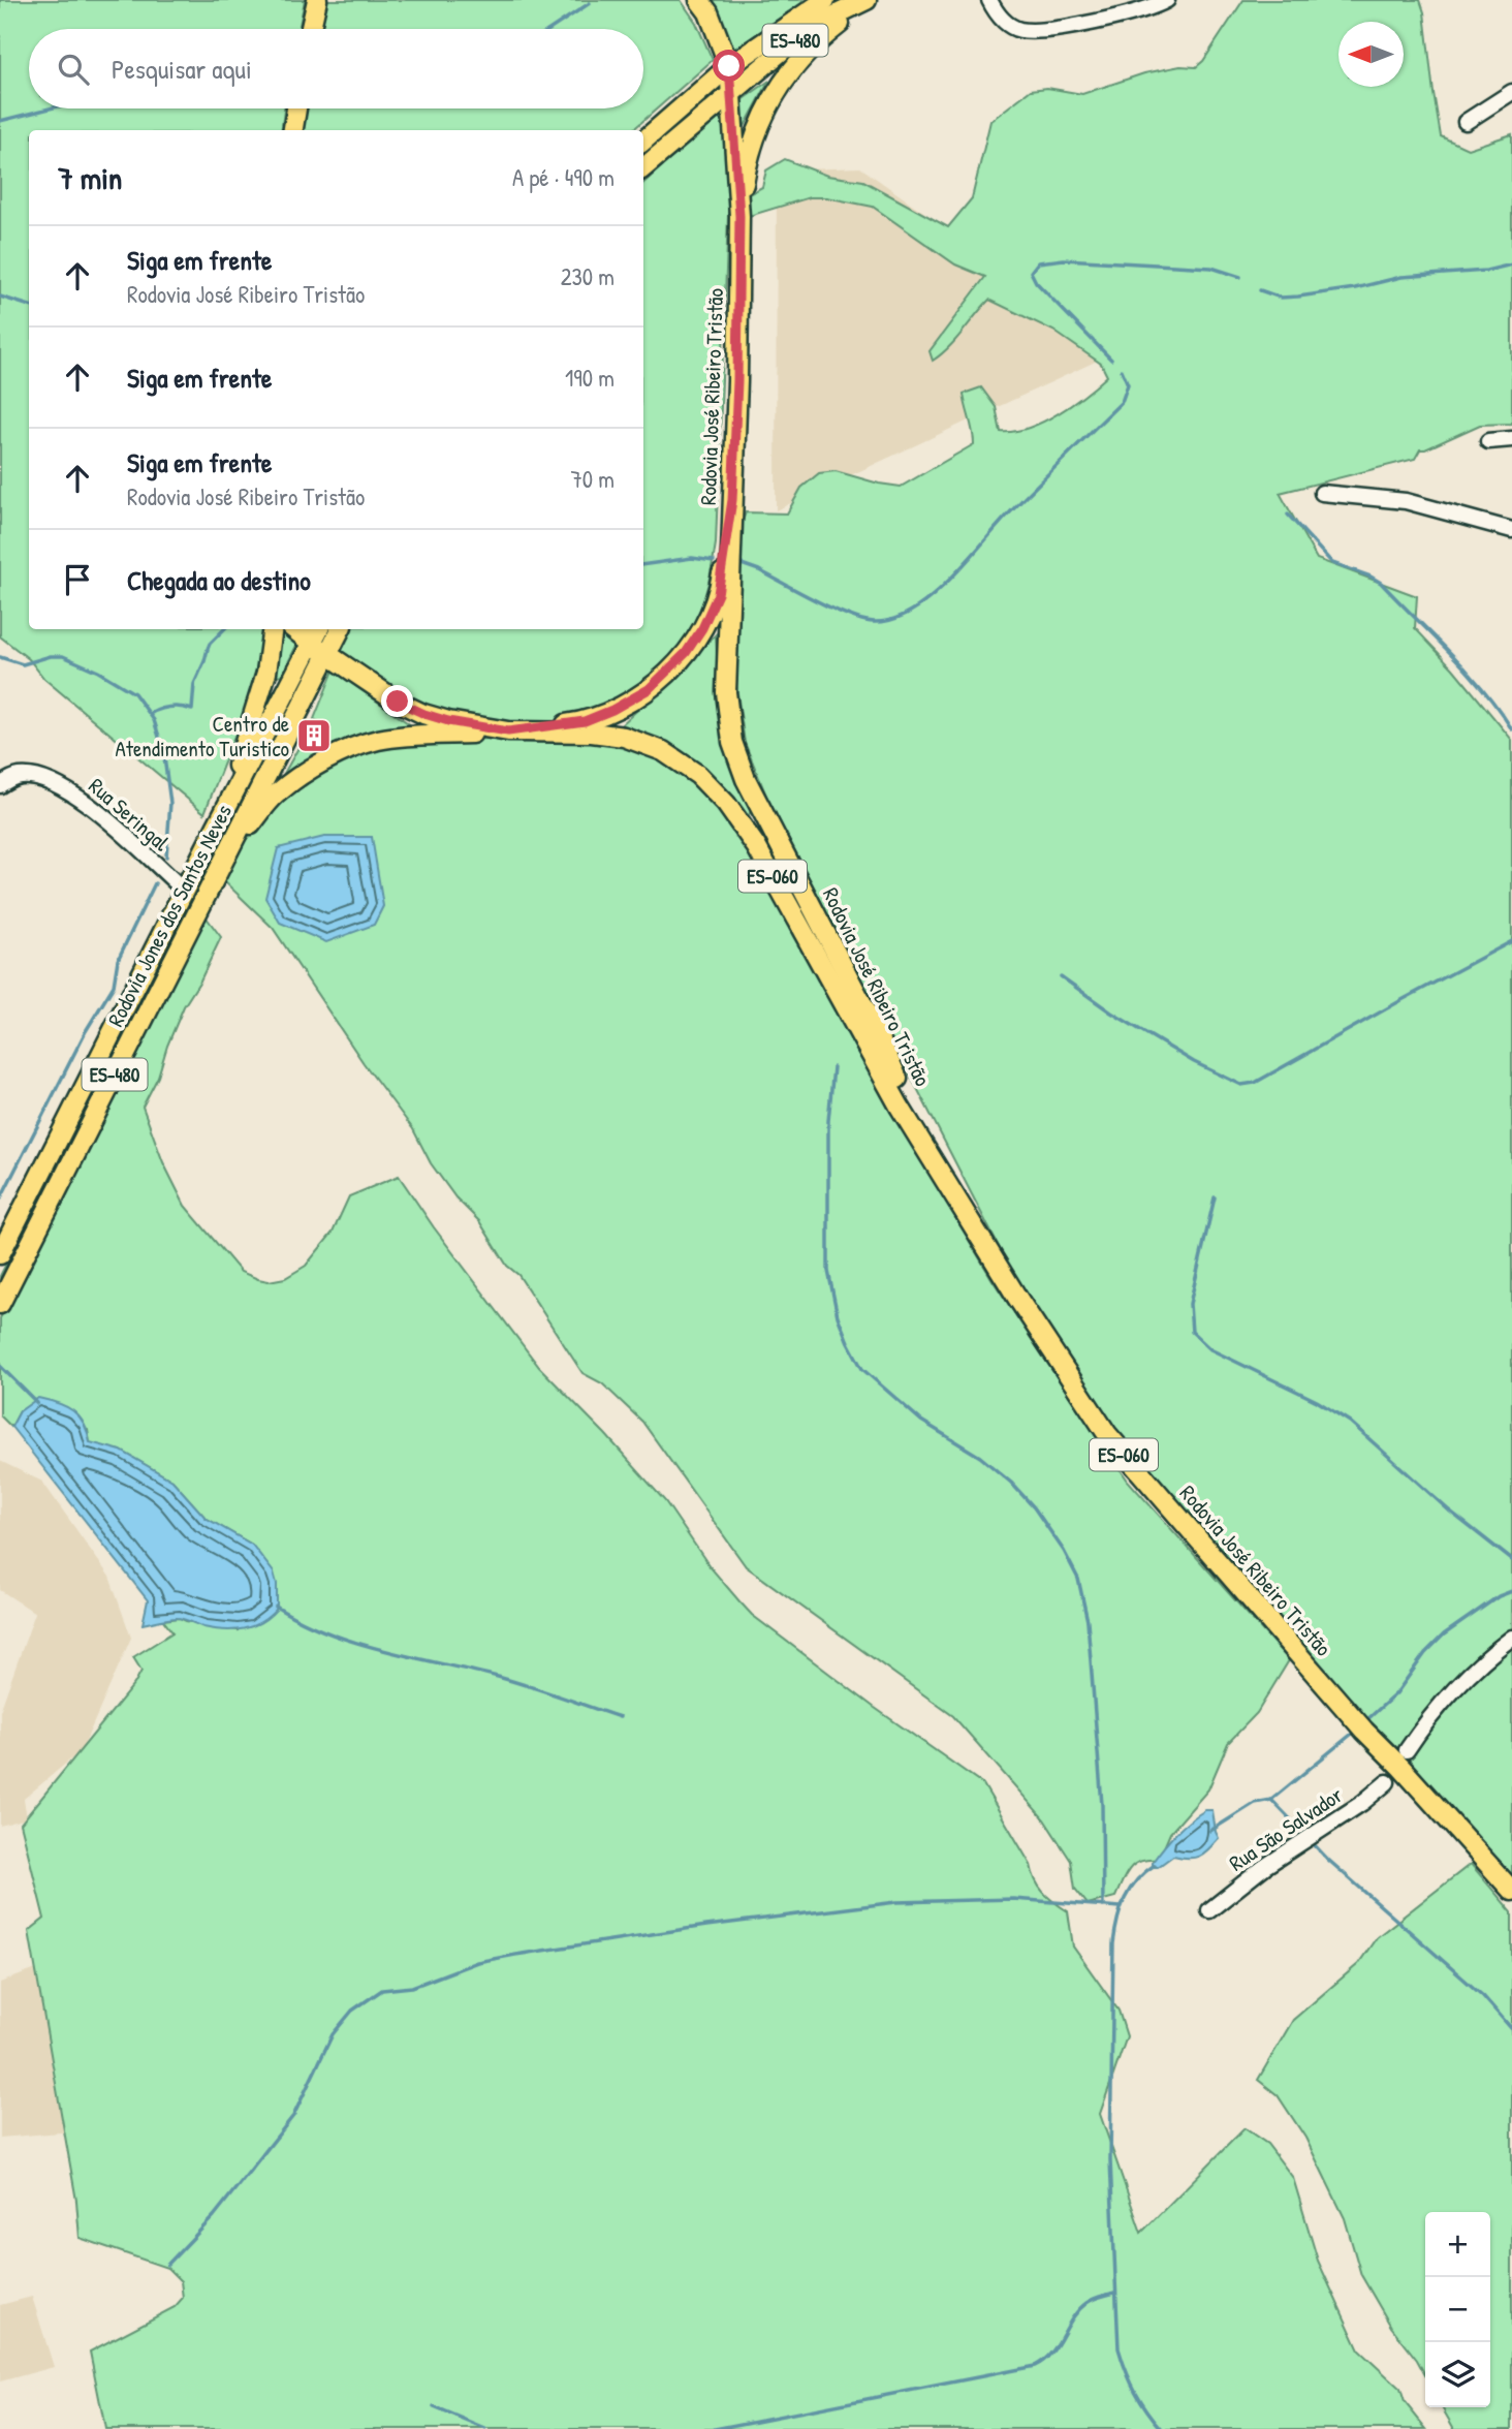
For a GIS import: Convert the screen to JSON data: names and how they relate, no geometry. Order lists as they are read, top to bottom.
{
  "streets": {
    "main road": [
      "ES-480",
      "Rodovia José Ribeiro Tristão",
      "ES-060",
      "Rodovia Jones dos Santos Neves"
    ],
    "street": ["Rua Seringal", "Rua São Salvador"]
  },
  "crossings": [
    ["ES-480", "Rodovia José Ribeiro Tristão"],
    ["Rodovia José Ribeiro Tristão", "Rodovia Jones dos Santos Neves"],
    ["Rua Seringal", "Rodovia Jones dos Santos Neves"]
  ],
  "places": {
    "building": ["Centro de Atendimento Turistico"]
  },
  "north": "left",
  "page": {
    "search": "Pesquisar aqui",
    "heading": ["7 min", "A pé · 490 m"],
    "list": [
      ["Siga em frente", "Rodovia José Ribeiro Tristão", "230 m"],
      ["Siga em frente", "190 m"],
      ["Siga em frente", "Rodovia José Ribeiro Tristão", "70 m"],
      "Chegada ao destino"
    ],
    "map_buttons": ["+", "−"]
  }
}
